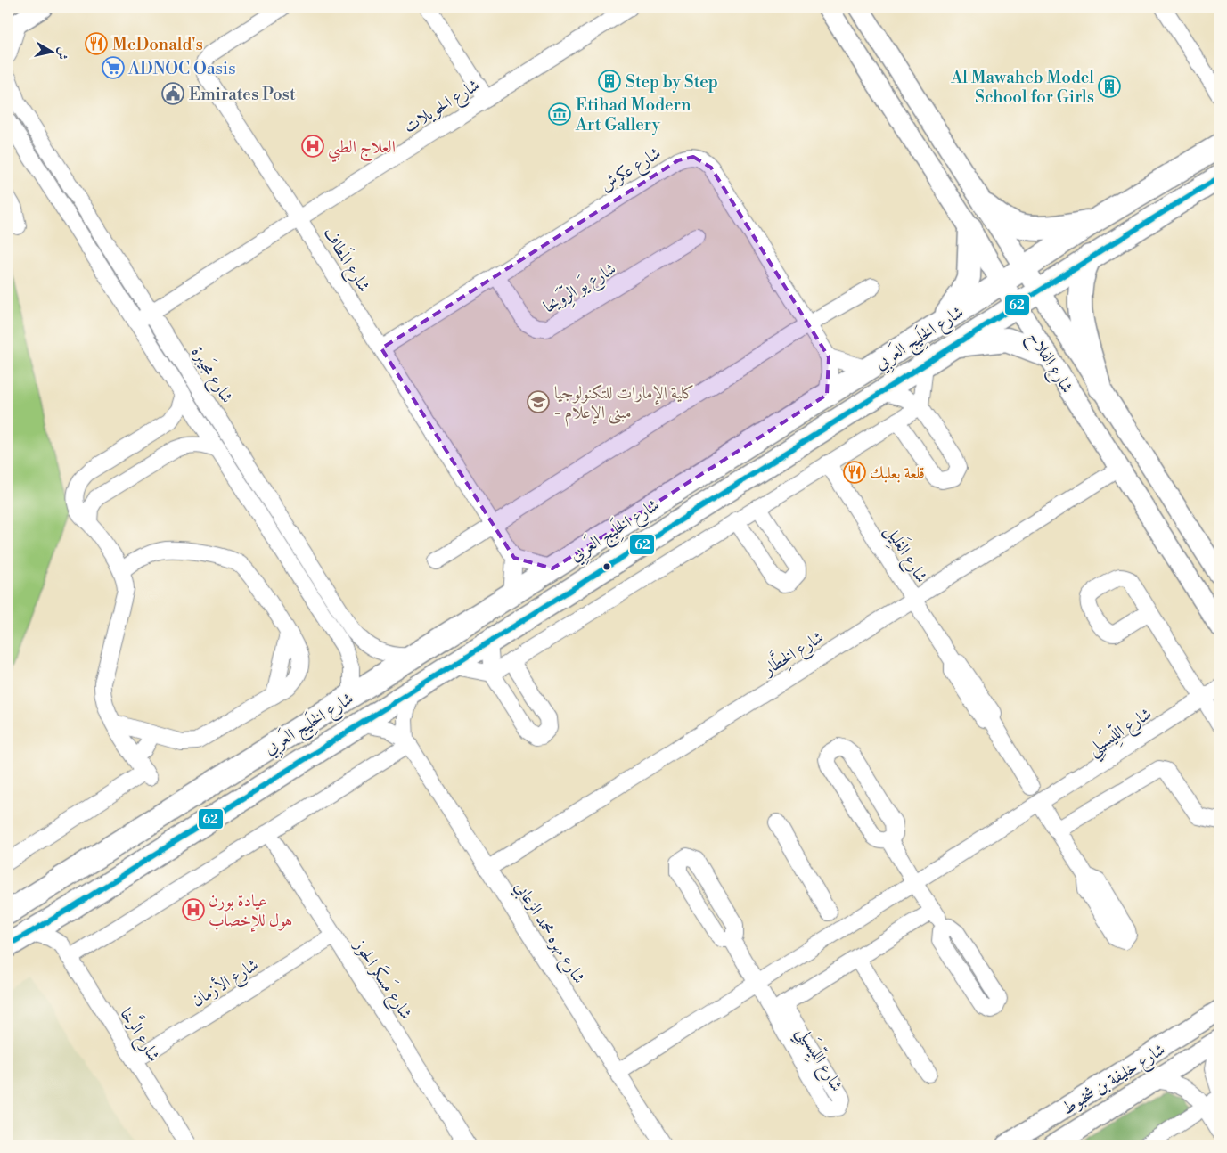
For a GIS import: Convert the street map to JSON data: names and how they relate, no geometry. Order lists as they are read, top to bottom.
{
  "streets": {
    "highway": ["شارع الخَلِيج العَربِي"],
    "main road": ["شارع الفلاح", "شارع خليفة بن شخبوط"],
    "street": [
      "شارع الحويلات",
      "شارع عكرش",
      "شارع المَطاف",
      "شارع يَو الرِّوَيحا",
      "شارع مجَيبرة",
      "شارع الغَلِيل",
      "شارع الخِطَّار",
      "شارع اللِّيسَيلِي",
      "شارع مهره محمد الزعابي",
      "شارع مَسكَر الحوز",
      "شارع الأزمان",
      "شارع الرَّخا"
    ]
  },
  "crossings": [
    ["شارع الحويلات", "شارع المَطاف"],
    ["شارع الحويلات", "شارع مجَيبرة"],
    ["شارع عكرش", "شارع المَطاف"],
    ["شارع عكرش", "شارع يَو الرِّوَيحا"],
    ["شارع الخَلِيج العَربِي", "شارع الفلاح"],
    ["شارع الخَلِيج العَربِي", "شارع مجَيبرة"],
    ["شارع الخَلِيج العَربِي", "شارع مهره محمد الزعابي"],
    ["شارع الفلاح", "شارع الخِطَّار"],
    ["شارع الغَلِيل", "شارع الخِطَّار"],
    ["شارع الخِطَّار", "شارع مهره محمد الزعابي"],
    ["شارع اللِّيسَيلِي", "شارع مهره محمد الزعابي"],
    ["شارع مَسكَر الحوز", "شارع الأزمان"],
    ["شارع الأزمان", "شارع الرَّخا"]
  ],
  "places": {
    "restaurant": ["McDonald's", "قلعة بعلبك"],
    "supermarket": ["ADNOC Oasis"],
    "building": ["Step by Step", "Al Mawaheb Model School for Girls"],
    "public building": ["Emirates Post"],
    "museum": ["Etihad Modern Art Gallery"],
    "hospital": ["العلاج الطبي", "عيادة بورن هول للإخصاب"],
    "school or university": ["كلية الإمارات للتكنولوجيا - مبنى الإعلام"]
  },
  "lines": ["transit line 62"],
  "north": "right"
}
